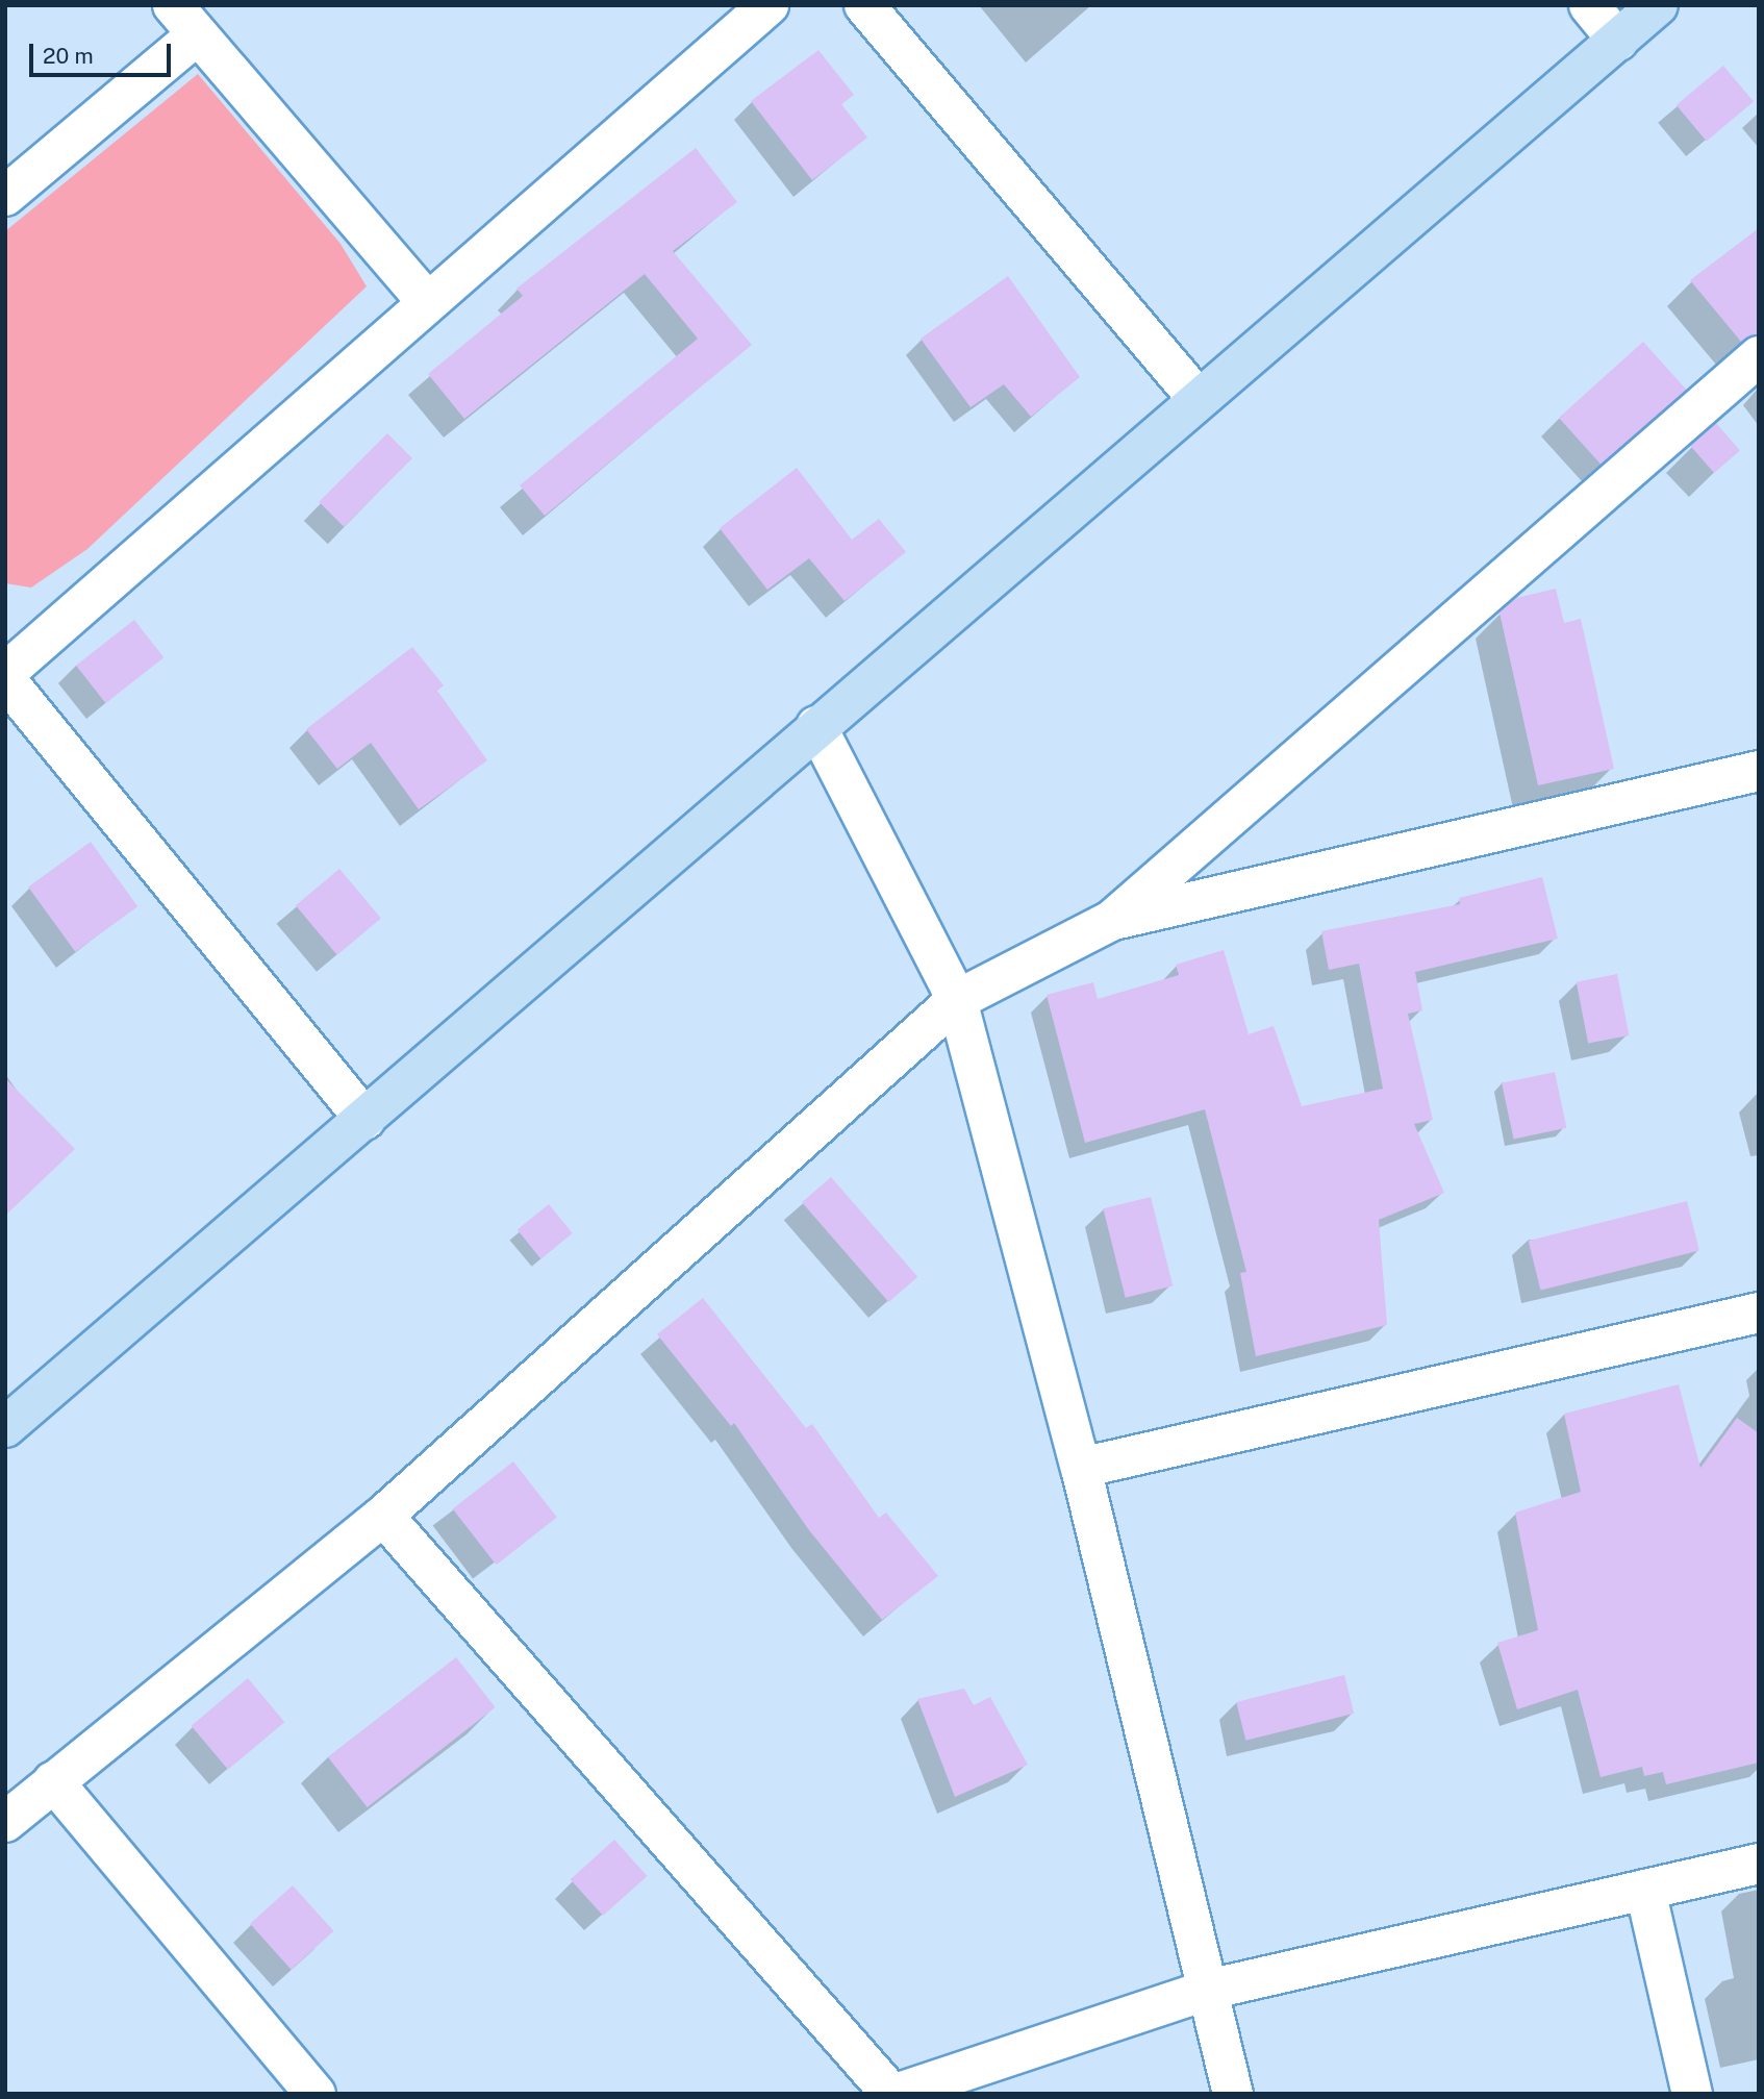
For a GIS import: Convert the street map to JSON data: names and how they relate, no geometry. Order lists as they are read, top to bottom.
{
  "scale_bar": "20 m"
}
